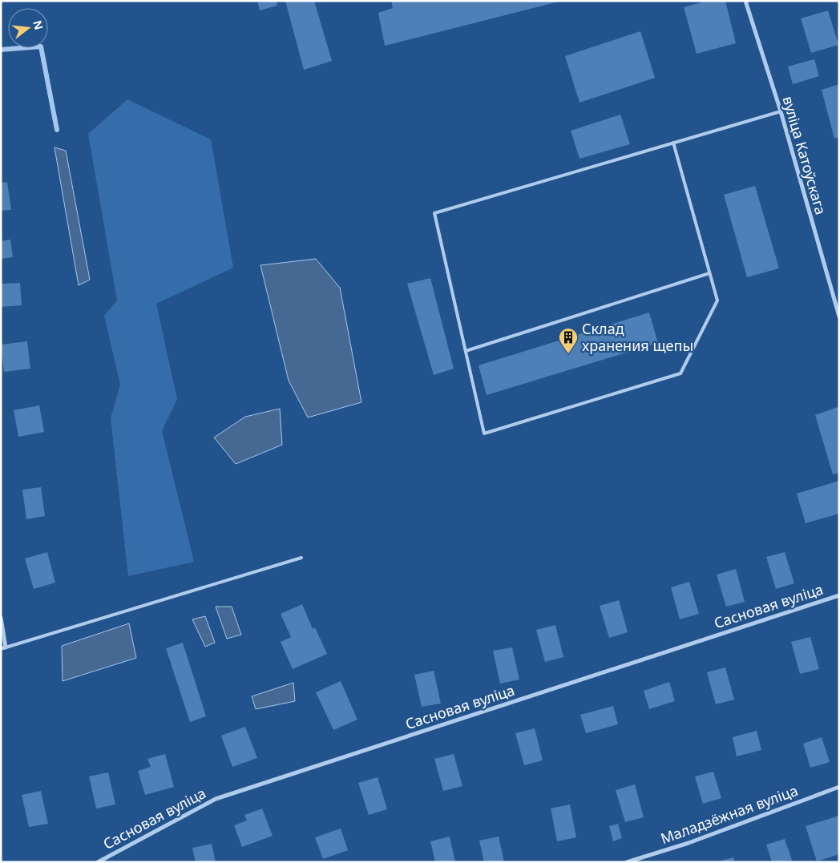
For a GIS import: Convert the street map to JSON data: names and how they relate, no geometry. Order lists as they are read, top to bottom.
{
  "streets": {
    "street": ["вуліца Катоўскага", "Сасновая вуліца", "Маладзёжная вуліца"]
  },
  "places": {
    "building": ["Склад хранения щепы"]
  },
  "north": "right"
}
